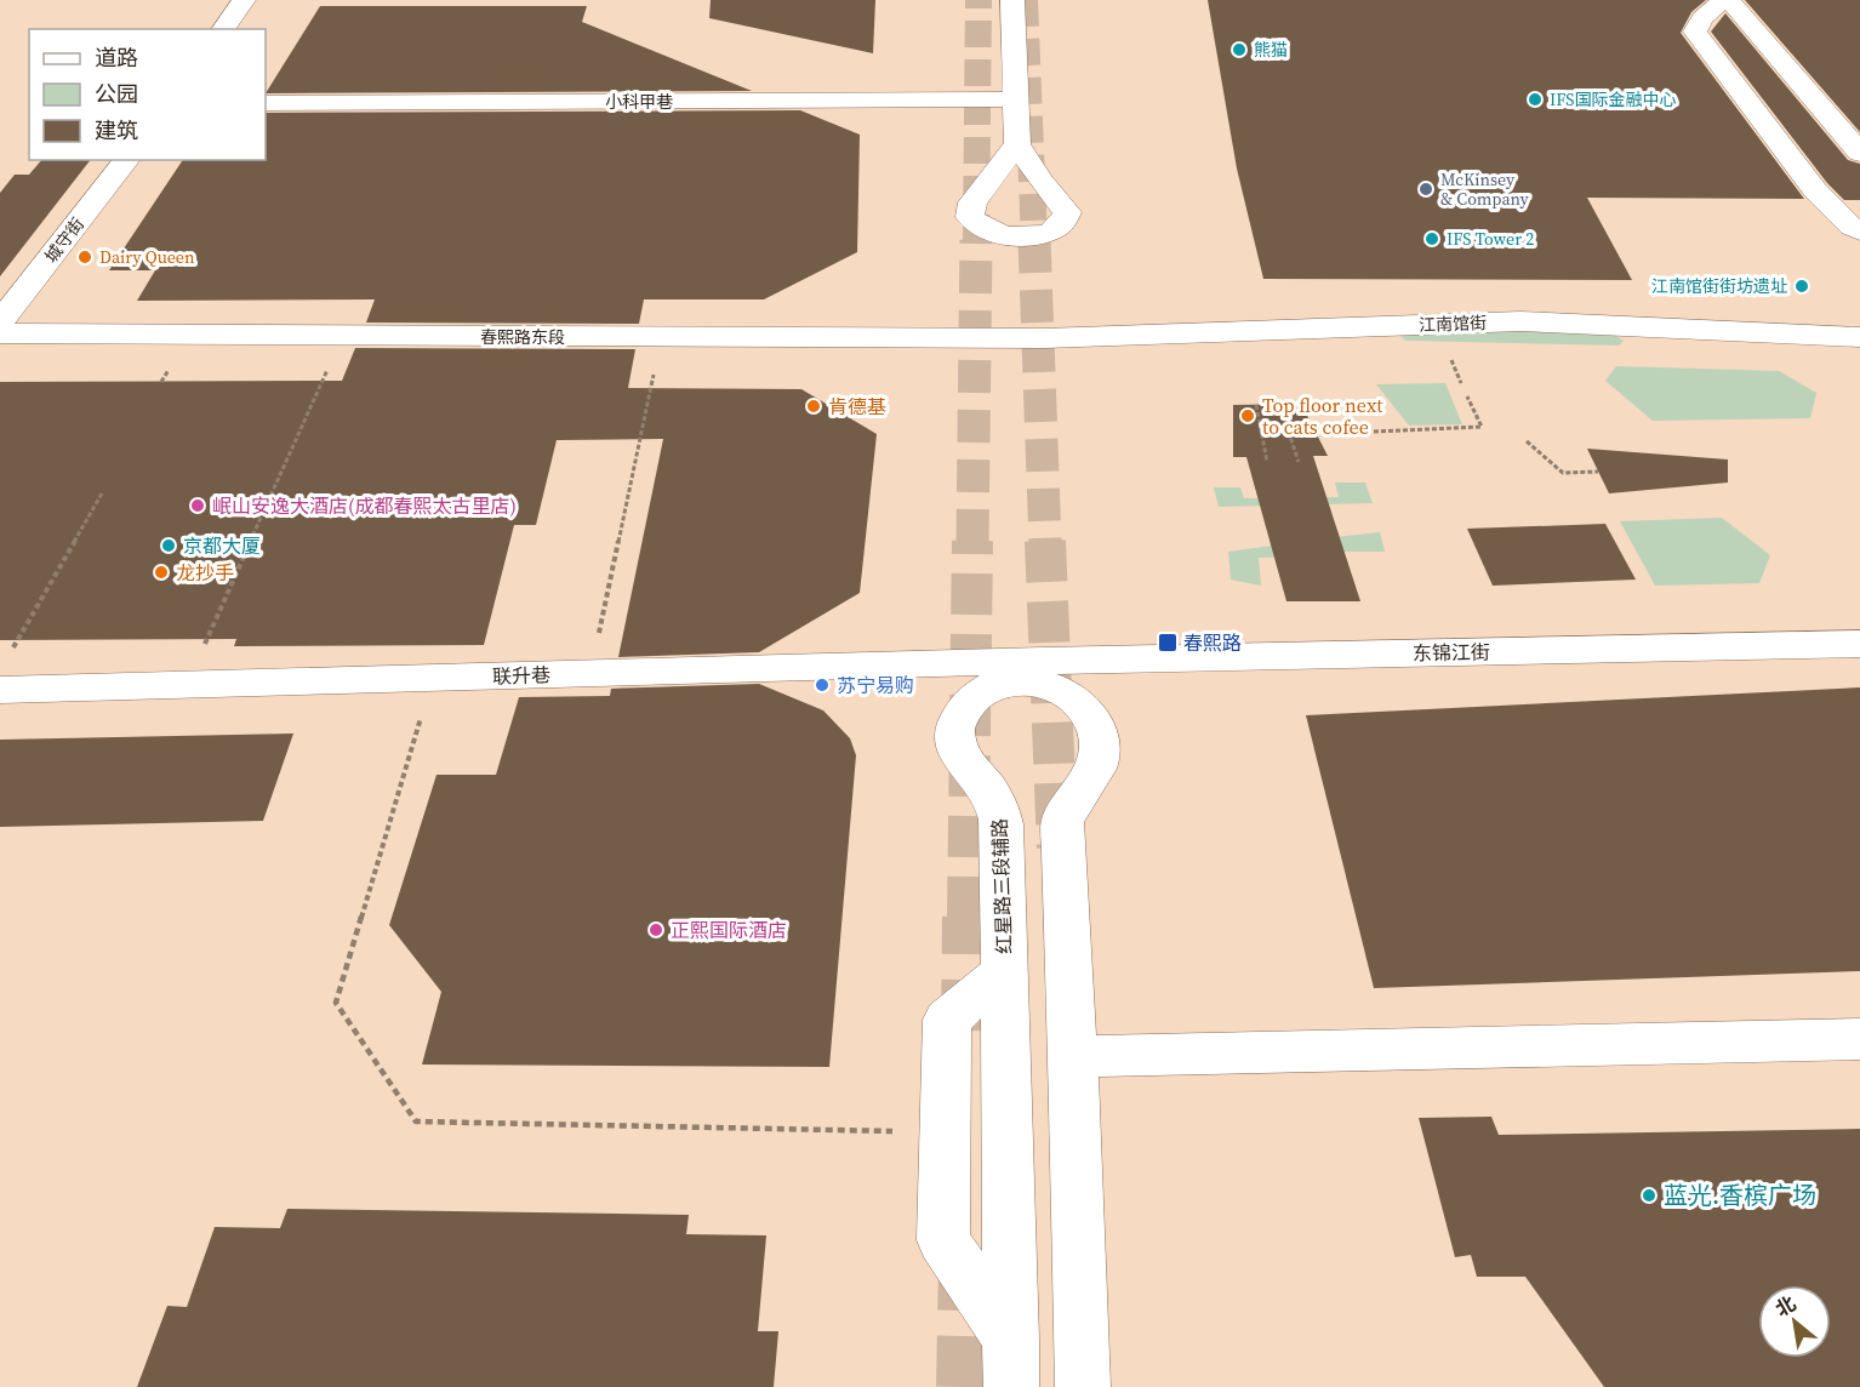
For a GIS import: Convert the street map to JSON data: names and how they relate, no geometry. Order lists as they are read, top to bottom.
{
  "streets": {
    "street": [
      "小科甲巷",
      "城守街",
      "江南馆街",
      "春熙路东段",
      "东锦江街",
      "联升巷",
      "红星路三段辅路"
    ]
  },
  "crossings": [
    ["江南馆街", "春熙路东段"],
    ["东锦江街", "联升巷"]
  ],
  "places": {
    "other": [
      "熊猫",
      "IFS国际金融中心",
      "McKinsey & Company",
      "IFS Tower 2",
      "Dairy Queen",
      "江南馆街街坊遗址",
      "肯德基",
      "Top floor next to cats cofee",
      "岷山安逸大酒店(成都春熙太古里店)",
      "京都大厦",
      "龙抄手",
      "苏宁易购",
      "正熙国际酒店",
      "蓝光.香槟广场"
    ],
    "transit": ["春熙路"]
  },
  "legend": ["道路", "公园", "建筑"],
  "north": "top left"
}
